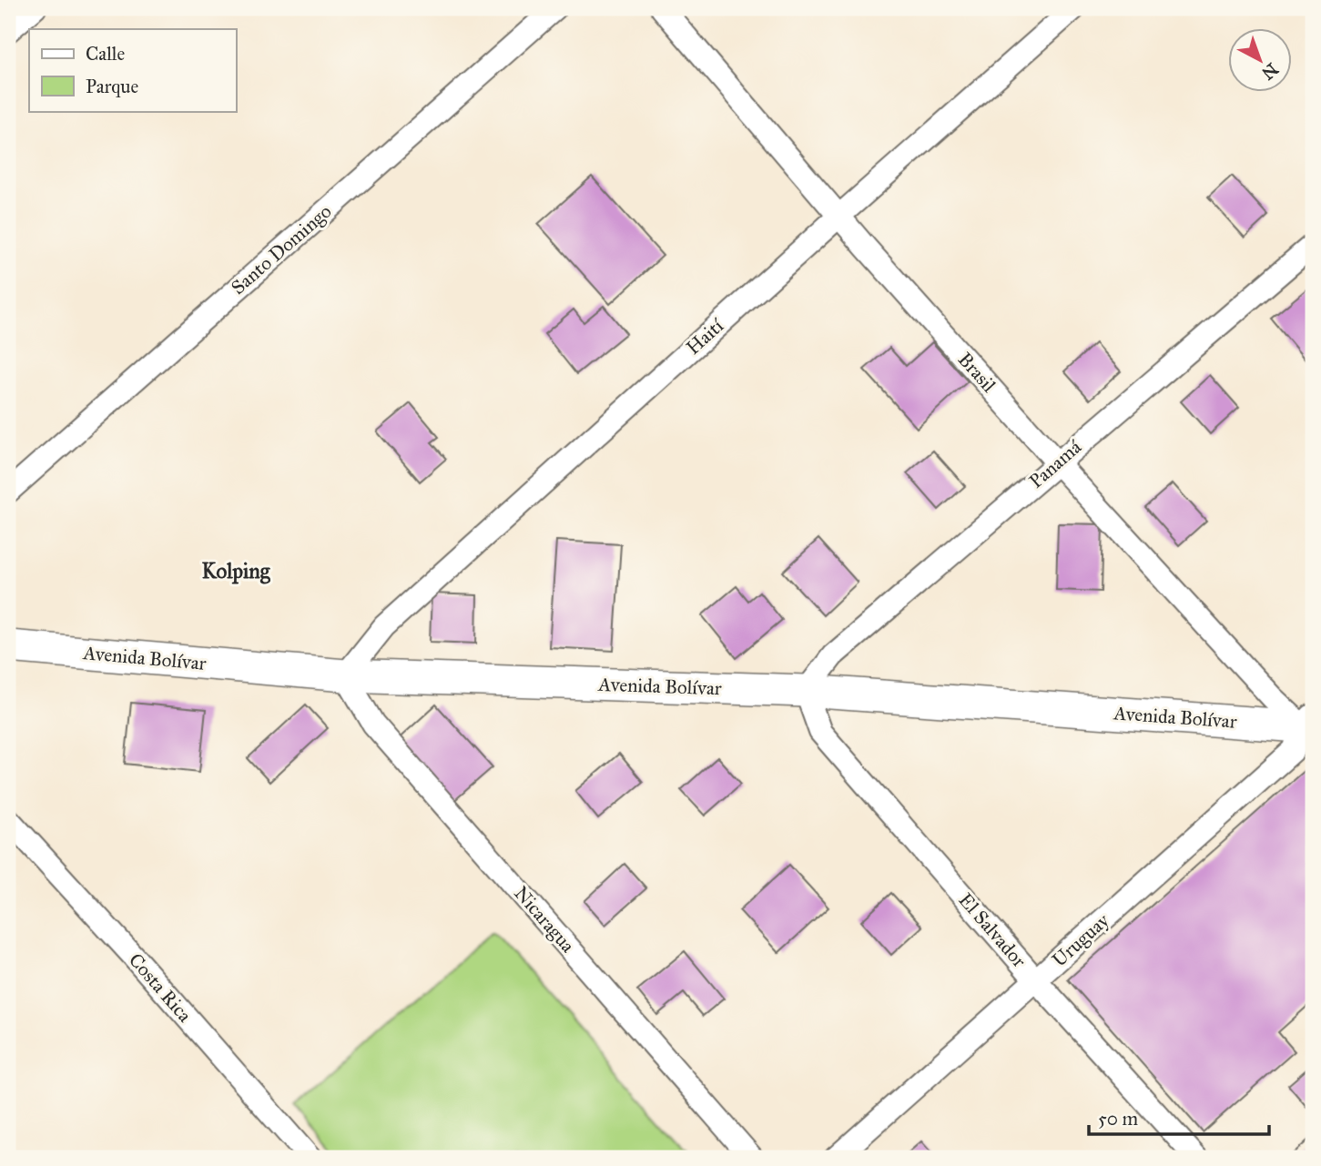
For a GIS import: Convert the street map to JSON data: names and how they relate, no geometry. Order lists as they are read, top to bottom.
{
  "streets": {
    "main road": ["Avenida Bolívar"],
    "street": [
      "Santo Domingo",
      "Haití",
      "Brasil",
      "Panamá",
      "Nicaragua",
      "El Salvador",
      "Uruguay",
      "Costa Rica"
    ]
  },
  "crossings": [
    ["Haití", "Brasil"],
    ["Haití", "Avenida Bolívar"],
    ["Haití", "Nicaragua"],
    ["Brasil", "Panamá"],
    ["Brasil", "Avenida Bolívar"],
    ["Brasil", "Uruguay"],
    ["Panamá", "Avenida Bolívar"],
    ["Panamá", "El Salvador"],
    ["Avenida Bolívar", "Nicaragua"],
    ["Avenida Bolívar", "El Salvador"],
    ["Avenida Bolívar", "Uruguay"],
    ["El Salvador", "Uruguay"]
  ],
  "districts": ["Kolping"],
  "legend": ["Calle", "Parque"],
  "scale_bar": "50 m",
  "north": "bottom right"
}
